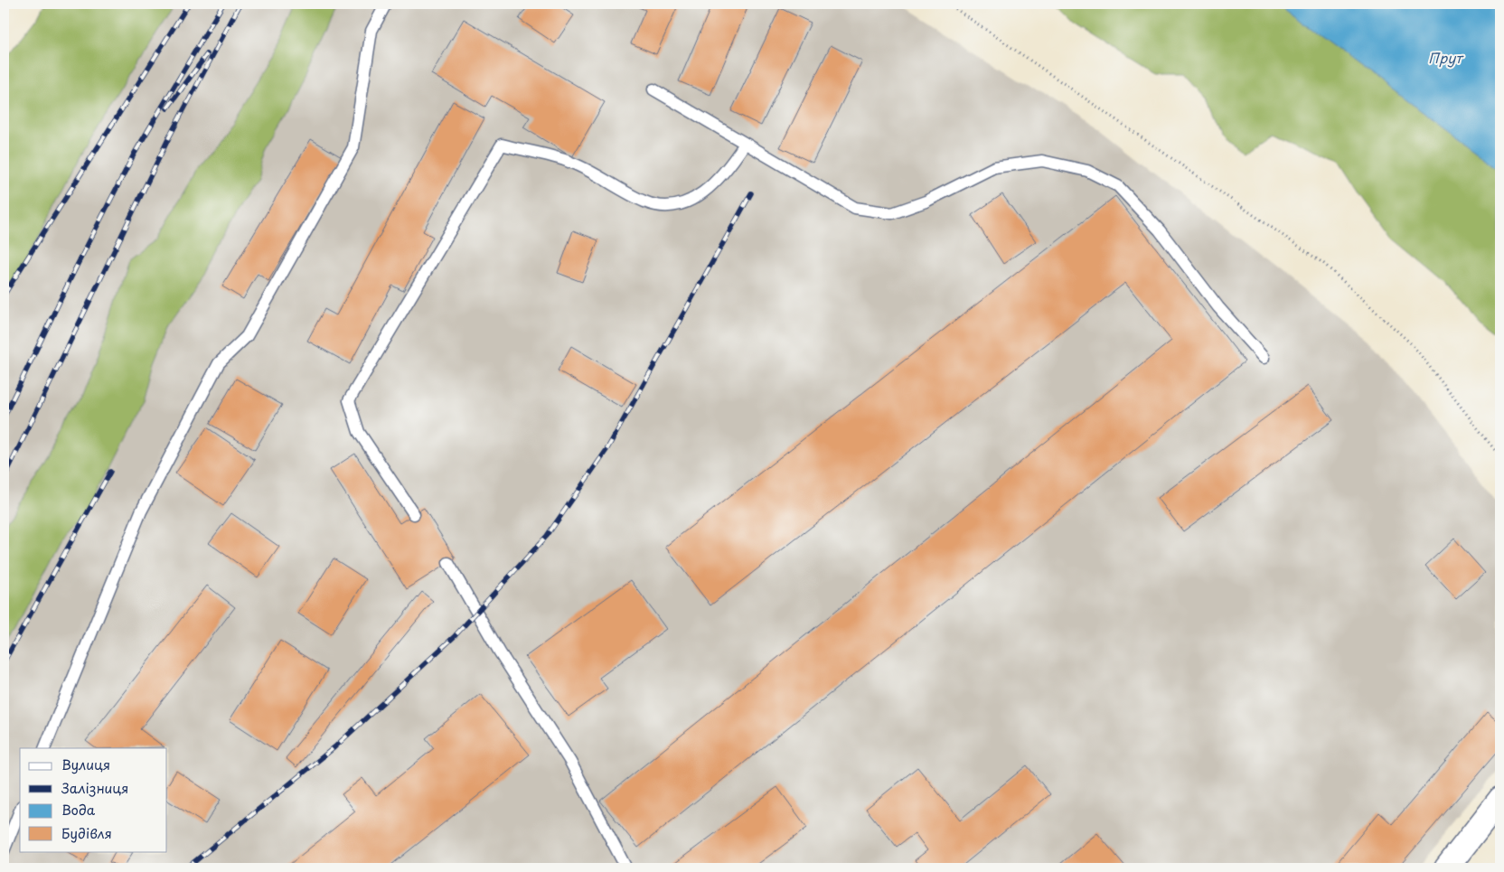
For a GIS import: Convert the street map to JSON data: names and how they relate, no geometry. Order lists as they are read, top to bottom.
{
  "water": ["Прут"],
  "legend": [
    "Вулиця",
    "Залізниця",
    "Вода",
    "Будівля"
  ]
}
